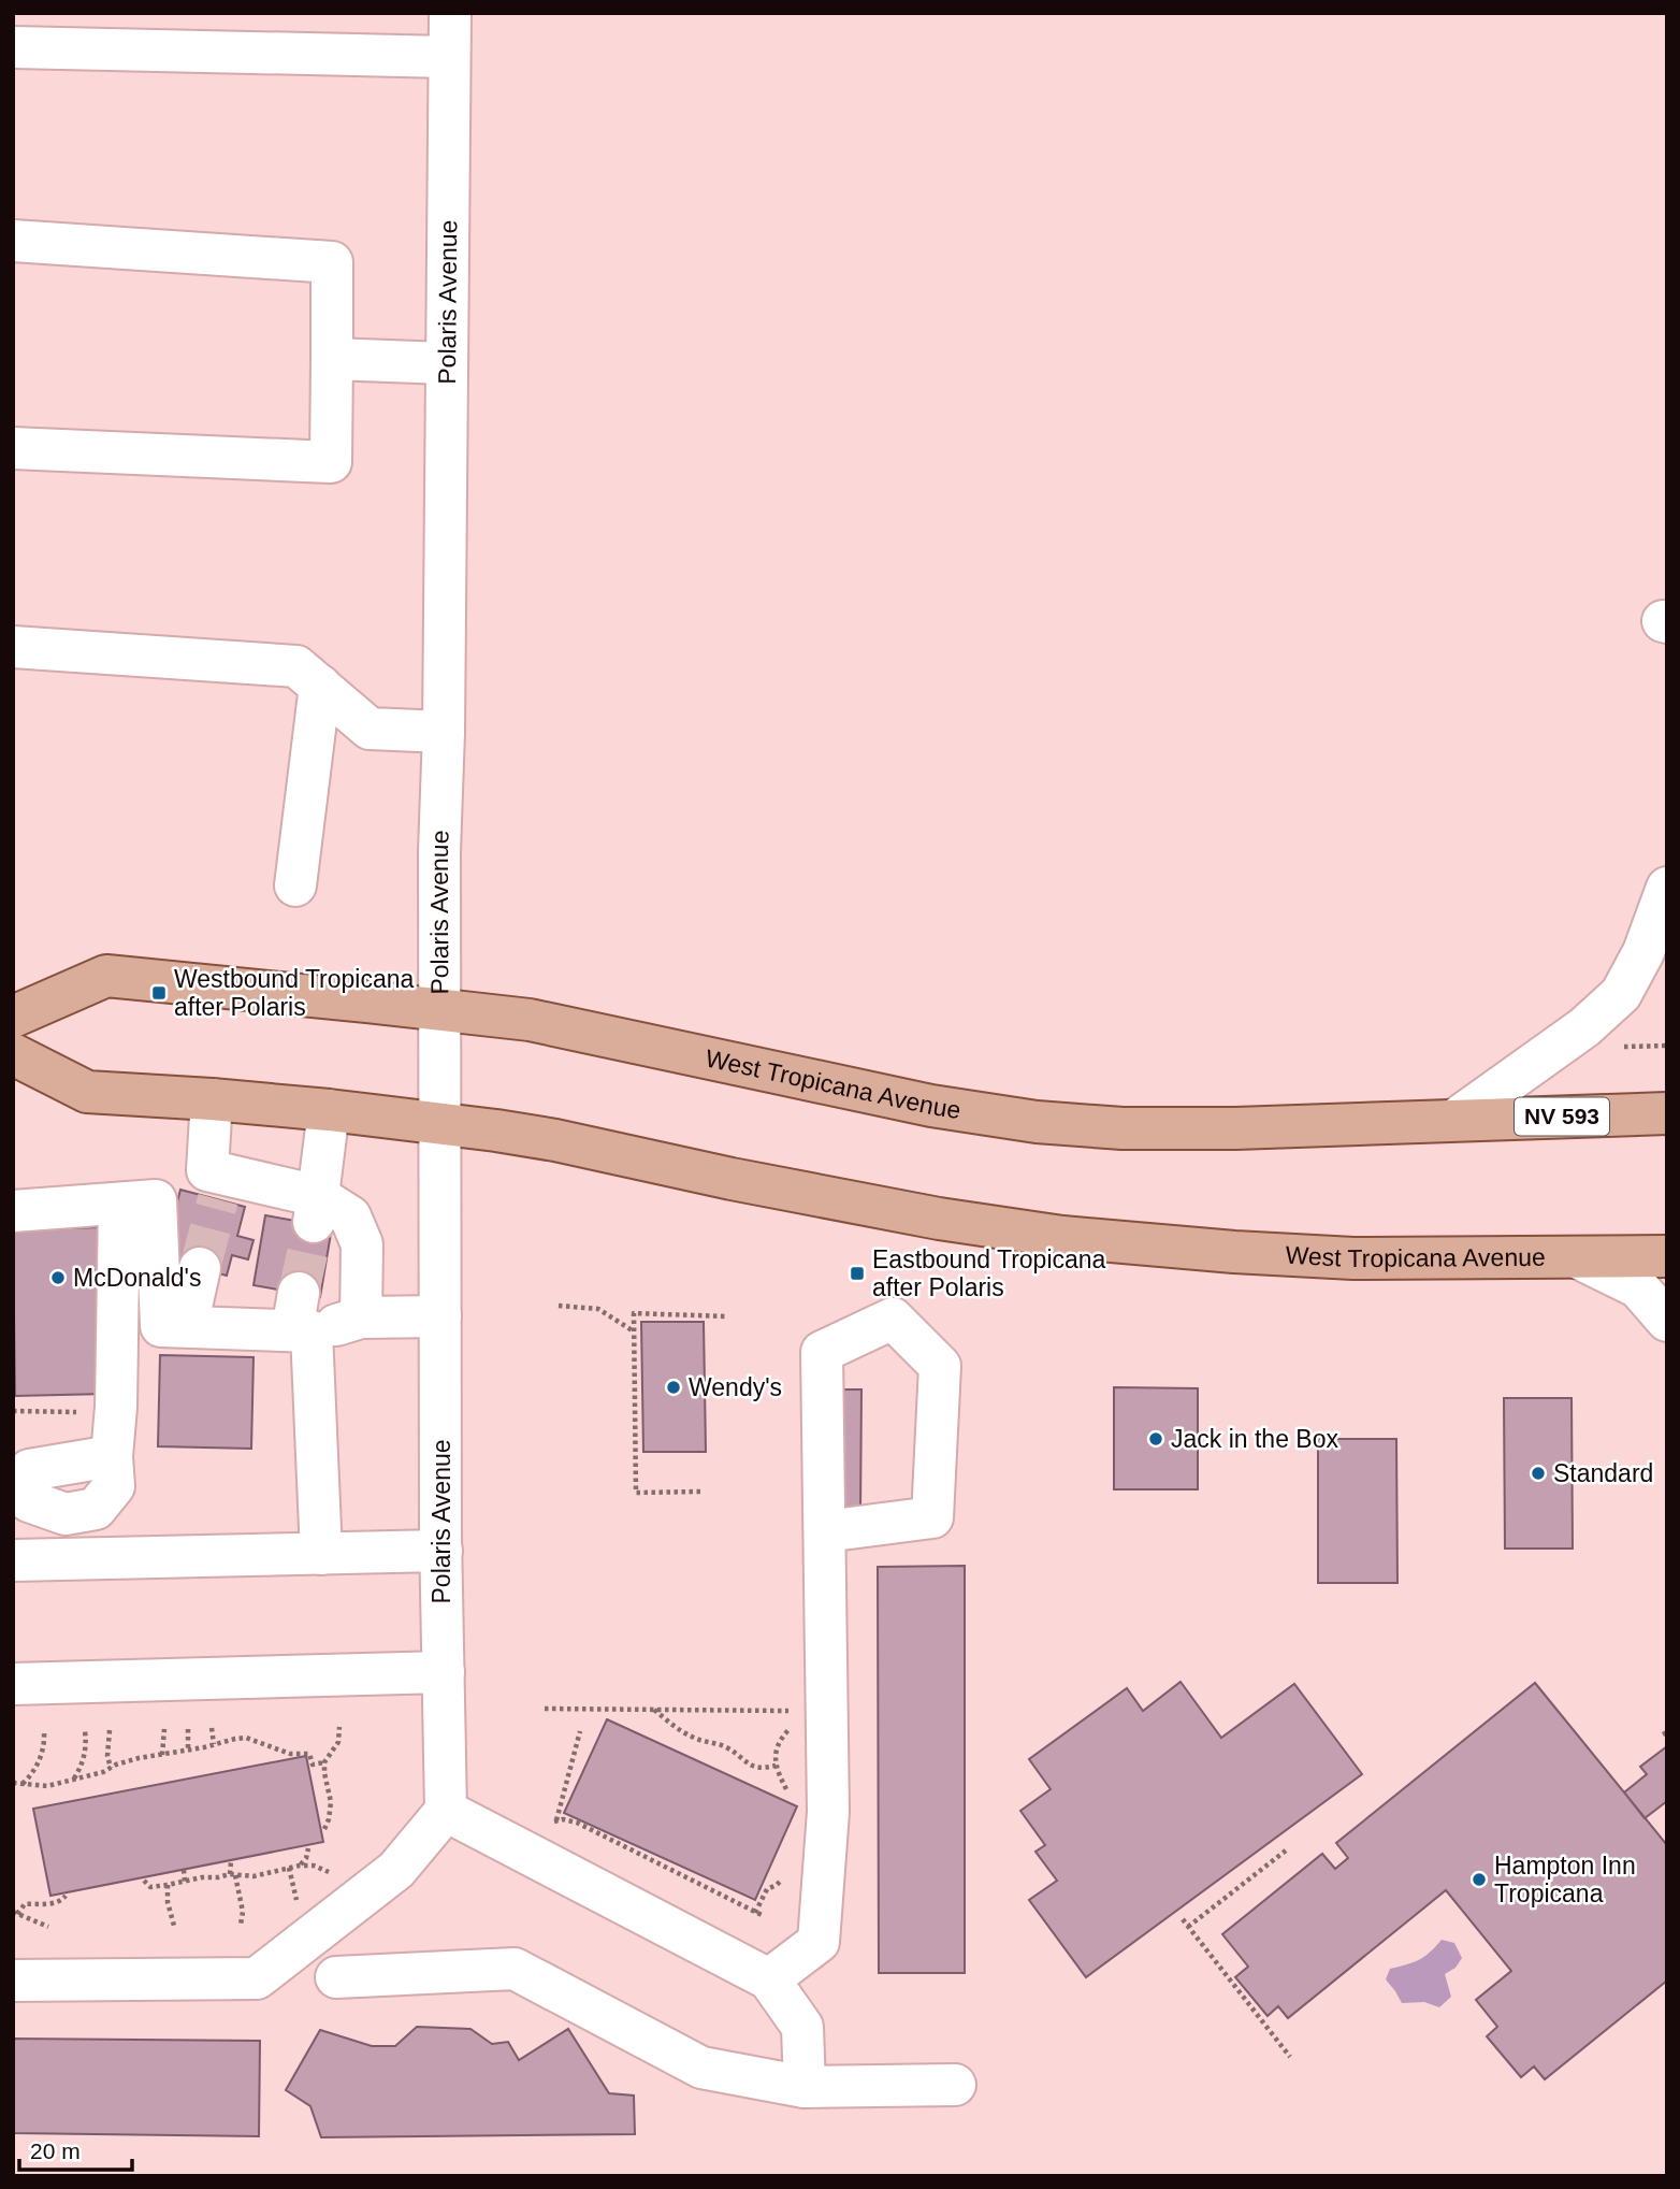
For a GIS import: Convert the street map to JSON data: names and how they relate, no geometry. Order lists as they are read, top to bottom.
{
  "streets": {
    "main road": ["West Tropicana Avenue", "NV 593"],
    "street": ["Polaris Avenue"]
  },
  "crossings": [
    ["Polaris Avenue", "West Tropicana Avenue"]
  ],
  "places": {
    "transit": ["Westbound Tropicana after Polaris", "Eastbound Tropicana after Polaris"],
    "other": [
      "McDonald's",
      "Wendy's",
      "Jack in the Box",
      "Standard",
      "Hampton Inn Tropicana"
    ]
  },
  "scale_bar": "20 m"
}
